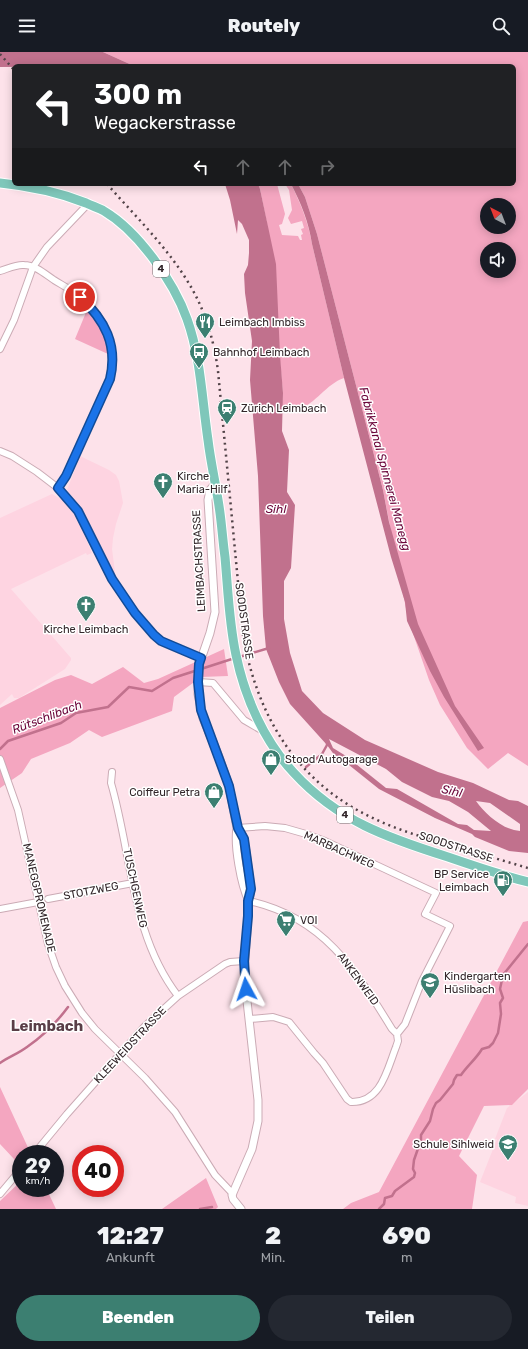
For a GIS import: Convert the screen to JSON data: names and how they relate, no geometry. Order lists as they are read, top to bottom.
{
  "streets": {
    "main road": ["4", "LEIMBACHSTRASSE", "SOODSTRASSE"],
    "street": [
      "MARBACHWEG",
      "TUSCHGENWEG",
      "STOTZWEG",
      "MANEGGPROMENADE",
      "ANKENWEID",
      "KLEEWEIDSTRASSE"
    ]
  },
  "crossings": [
    ["LEIMBACHSTRASSE", "SOODSTRASSE"],
    ["LEIMBACHSTRASSE", "MARBACHWEG"],
    ["LEIMBACHSTRASSE", "MANEGGPROMENADE"],
    ["LEIMBACHSTRASSE", "ANKENWEID"],
    ["LEIMBACHSTRASSE", "KLEEWEIDSTRASSE"],
    ["MARBACHWEG", "ANKENWEID"],
    ["TUSCHGENWEG", "STOTZWEG"],
    ["TUSCHGENWEG", "KLEEWEIDSTRASSE"],
    ["MANEGGPROMENADE", "KLEEWEIDSTRASSE"]
  ],
  "districts": ["Leimbach"],
  "water": ["Fabrikkanal Spinnerei Manegg", "Sihl", "Rütschlibach"],
  "places": {
    "restaurant": ["Leimbach Imbiss"],
    "bus stop": ["Bahnhof Leimbach"],
    "station": ["Zürich Leimbach"],
    "church": ["Kirche Maria-Hilf", "Kirche Leimbach"],
    "shop": ["Stood Autogarage", "Coiffeur Petra"],
    "fuel station": ["BP Service Leimbach"],
    "supermarket": ["VOI"],
    "school or university": ["Kindergarten Hüslibach", "Schule Sihlweid"]
  },
  "north": "top left",
  "page": {
    "header": "Routely",
    "turn": ["300 m", "Wegackerstrasse"],
    "speed": "29 km/h",
    "limit": "40",
    "eta": [
      "12:27",
      "Ankunft",
      "2",
      "Min.",
      "690",
      "m"
    ],
    "buttons": ["Beenden", "Teilen"]
  }
}
